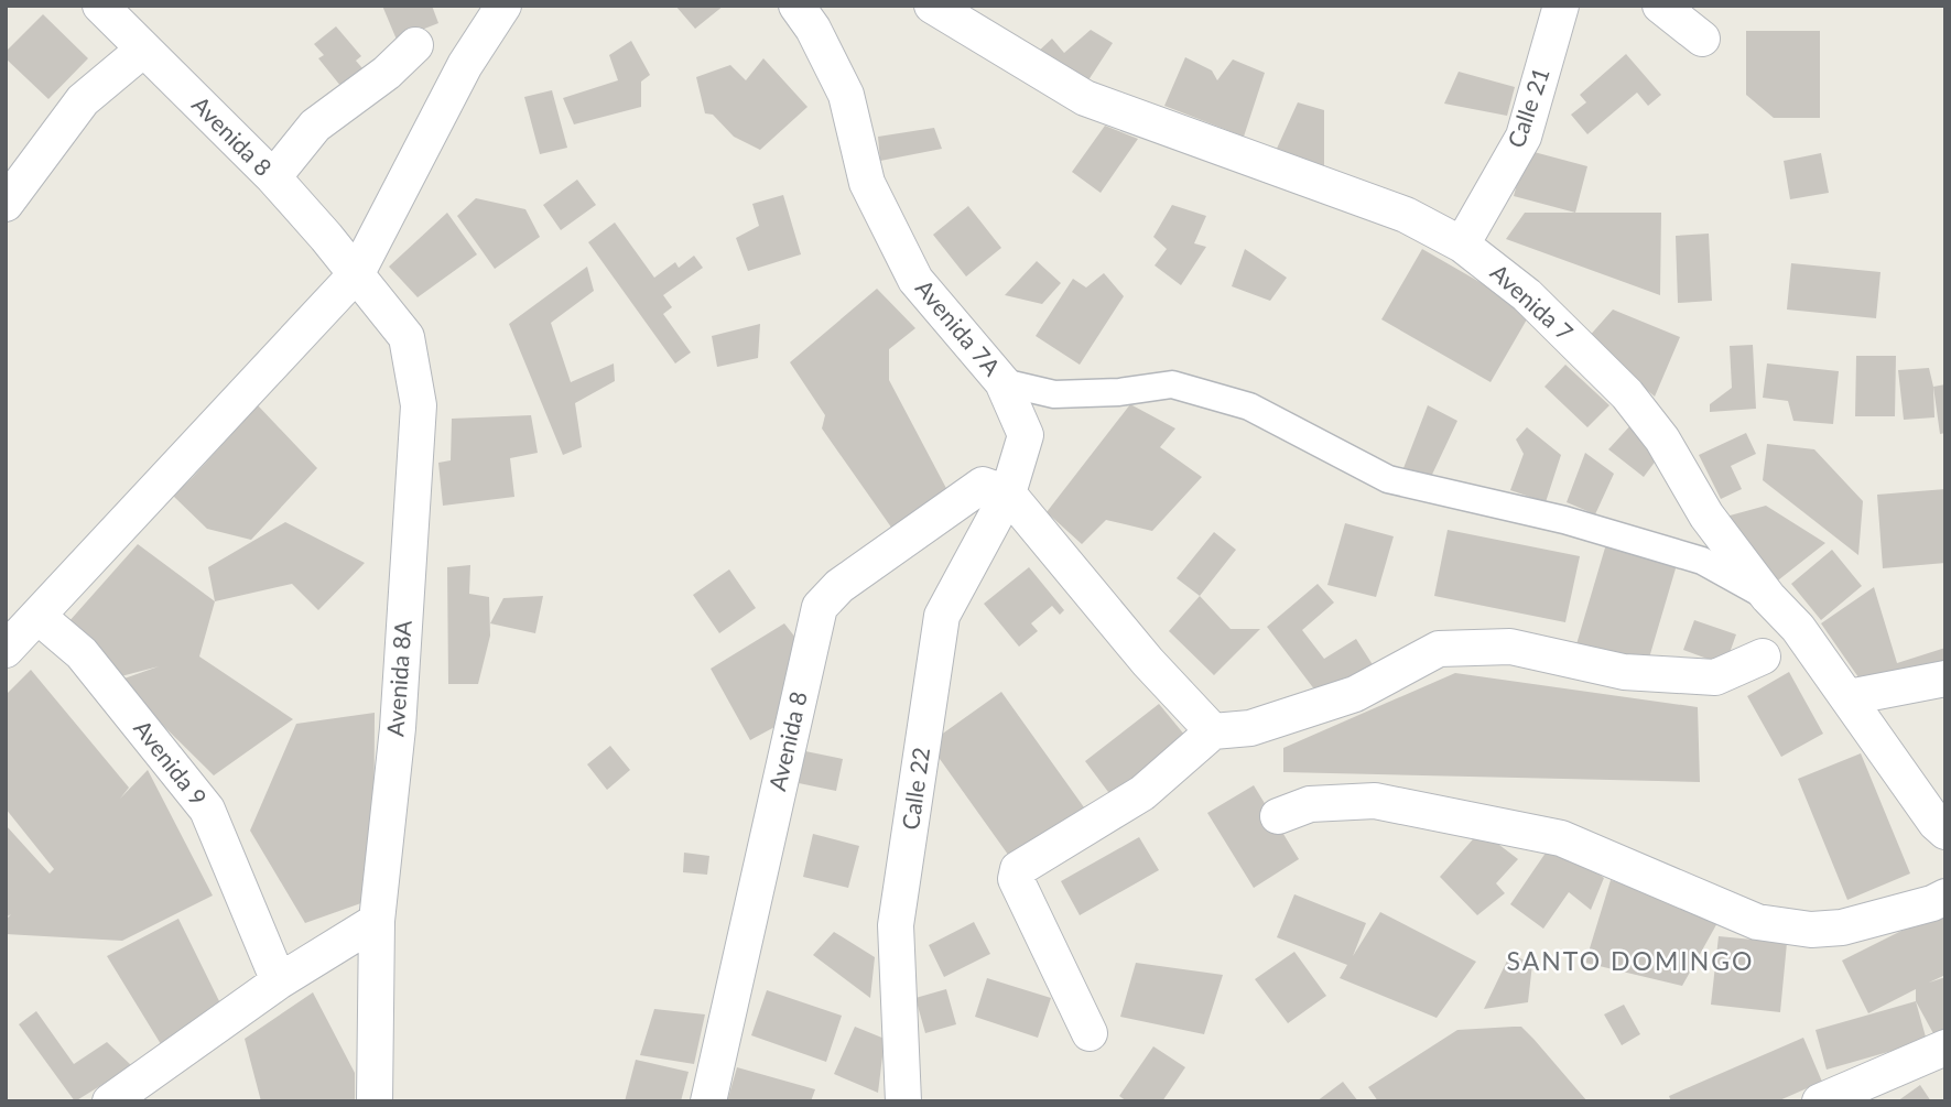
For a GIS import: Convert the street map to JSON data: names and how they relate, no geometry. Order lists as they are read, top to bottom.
{
  "streets": {
    "street": [
      "Calle 21",
      "Avenida 8",
      "Avenida 7",
      "Avenida 7A",
      "Avenida 8A",
      "Avenida 9",
      "Calle 22"
    ]
  },
  "crossings": [
    ["Calle 21", "Avenida 7"],
    ["Avenida 8", "Avenida 7A"],
    ["Avenida 8", "Avenida 8A"],
    ["Avenida 8", "Calle 22"],
    ["Avenida 7A", "Calle 22"]
  ],
  "districts": ["SANTO DOMINGO"]
}
